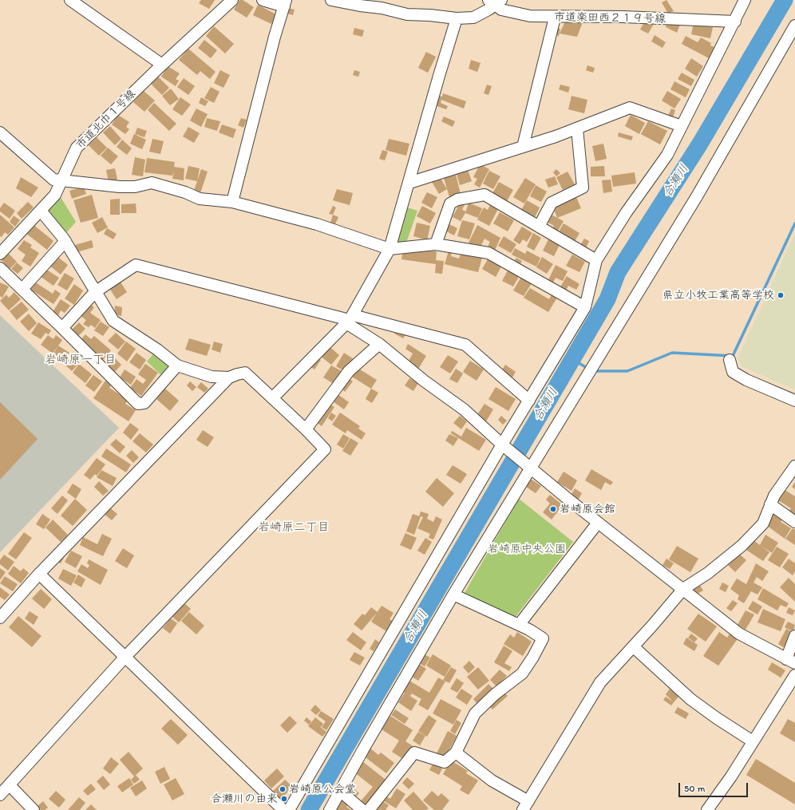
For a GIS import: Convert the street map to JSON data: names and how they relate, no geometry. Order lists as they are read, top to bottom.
{
  "streets": {
    "street": ["市道楽田西２１９号線", "市道北巾１号線"]
  },
  "districts": ["岩崎原一丁目", "岩崎原二丁目"],
  "water": ["合瀬川"],
  "parks": ["岩崎原中央公園"],
  "places": [
    "県立小牧工業高等学校",
    "岩崎原会館",
    "岩崎原公会堂",
    "合瀬川の由来"
  ],
  "scale_bar": "50 m"
}
